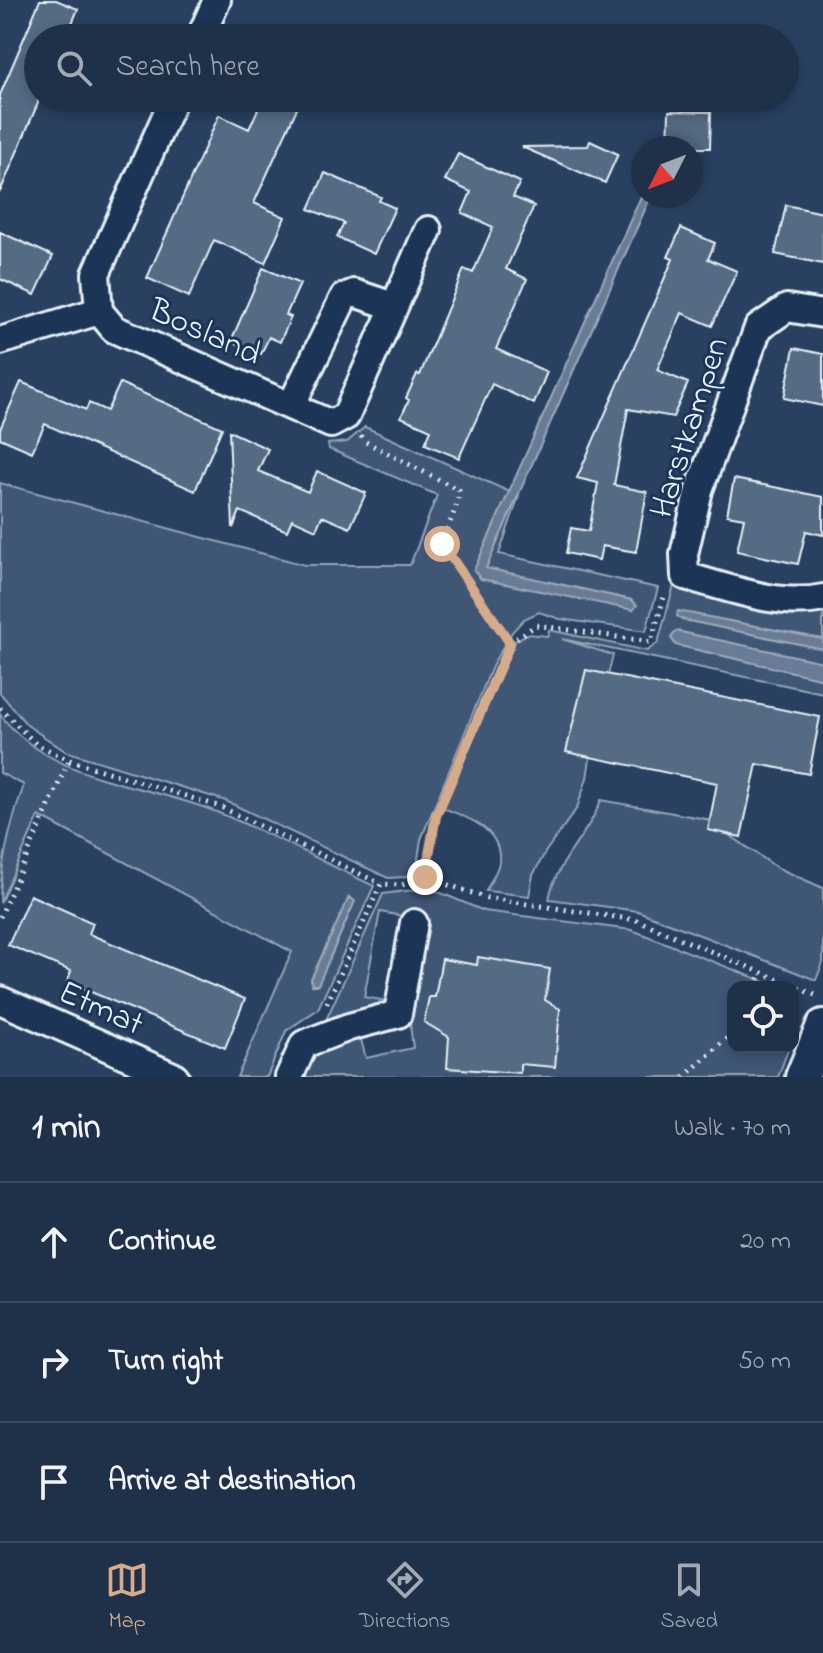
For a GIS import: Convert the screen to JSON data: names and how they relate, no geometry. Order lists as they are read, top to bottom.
{
  "streets": {
    "street": ["Bosland", "Harstkampen", "Etmat"]
  },
  "north": "bottom left",
  "page": {
    "search": "Search here",
    "heading": ["1 min", "Walk · 70 m"],
    "list": [
      ["Continue", "20 m"],
      ["Turn right", "50 m"],
      "Arrive at destination"
    ],
    "nav": ["Map", "Directions", "Saved"]
  }
}
